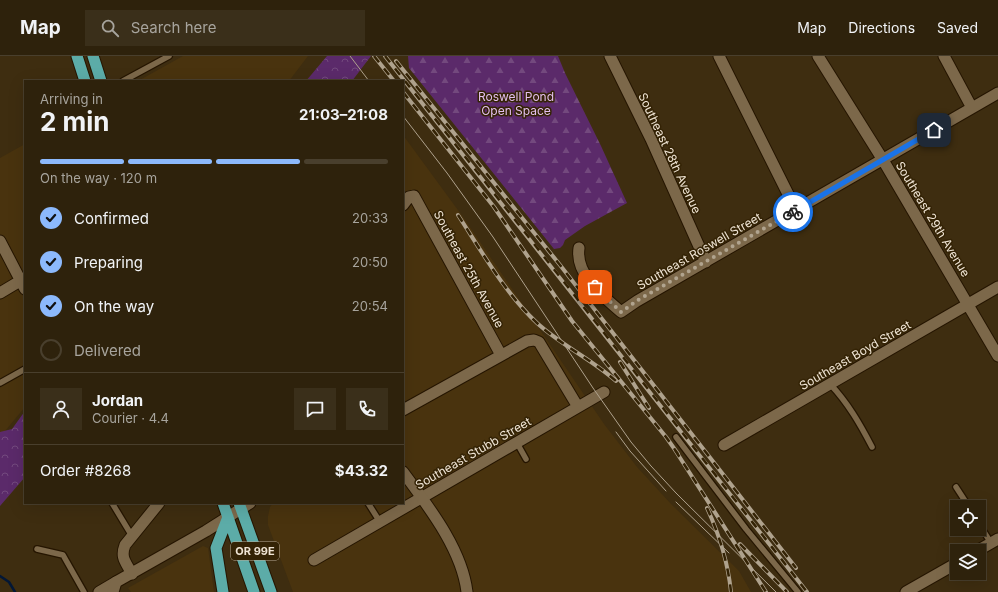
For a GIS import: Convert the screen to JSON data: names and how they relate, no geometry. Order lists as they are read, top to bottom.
{
  "streets": {
    "highway": ["OR 99E"],
    "street": [
      "Southeast 28th Avenue",
      "Southeast 29th Avenue",
      "Southeast Roswell Street",
      "Southeast 25th Avenue",
      "Southeast Boyd Street",
      "Southeast Stubb Street"
    ]
  },
  "crossings": [
    ["Southeast 28th Avenue", "Southeast Roswell Street"],
    ["Southeast 29th Avenue", "Southeast Roswell Street"],
    ["Southeast 29th Avenue", "Southeast Boyd Street"]
  ],
  "parks": ["Roswell Pond Open Space"],
  "page": {
    "header": "Map",
    "search": "Search here",
    "nav": ["Map", "Directions", "Saved"],
    "heading": ["2 min", "Arriving in", "21:03–21:08"],
    "panel": [
      "Jordan",
      "Courier · 4.4",
      "Order #8268",
      "$43.32"
    ],
    "bar": "On the way · 120 m",
    "list": [
      ["Confirmed", "20:33"],
      ["Preparing", "20:50"],
      ["On the way", "20:54"],
      "Delivered"
    ]
  }
}
